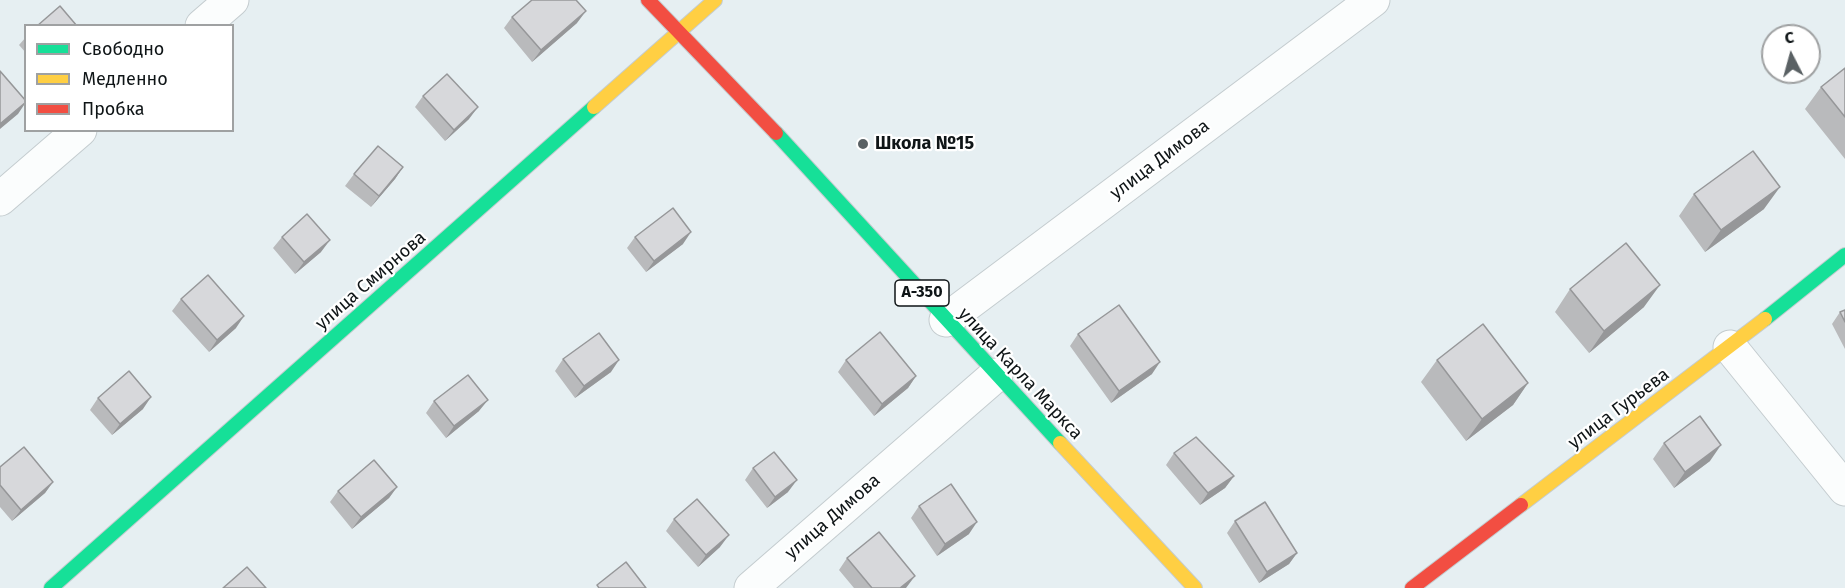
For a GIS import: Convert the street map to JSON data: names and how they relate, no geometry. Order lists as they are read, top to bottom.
{
  "streets": {
    "main road": [
      "улица Смирнова",
      "А-350",
      "улица Карла Маркса",
      "улица Гурьева"
    ],
    "street": ["улица Димова"]
  },
  "crossings": [
    ["улица Димова", "улица Карла Маркса"],
    ["улица Смирнова", "улица Карла Маркса"]
  ],
  "places": ["Школа №15"],
  "legend": ["Свободно", "Медленно", "Пробка"],
  "north": "top"
}
